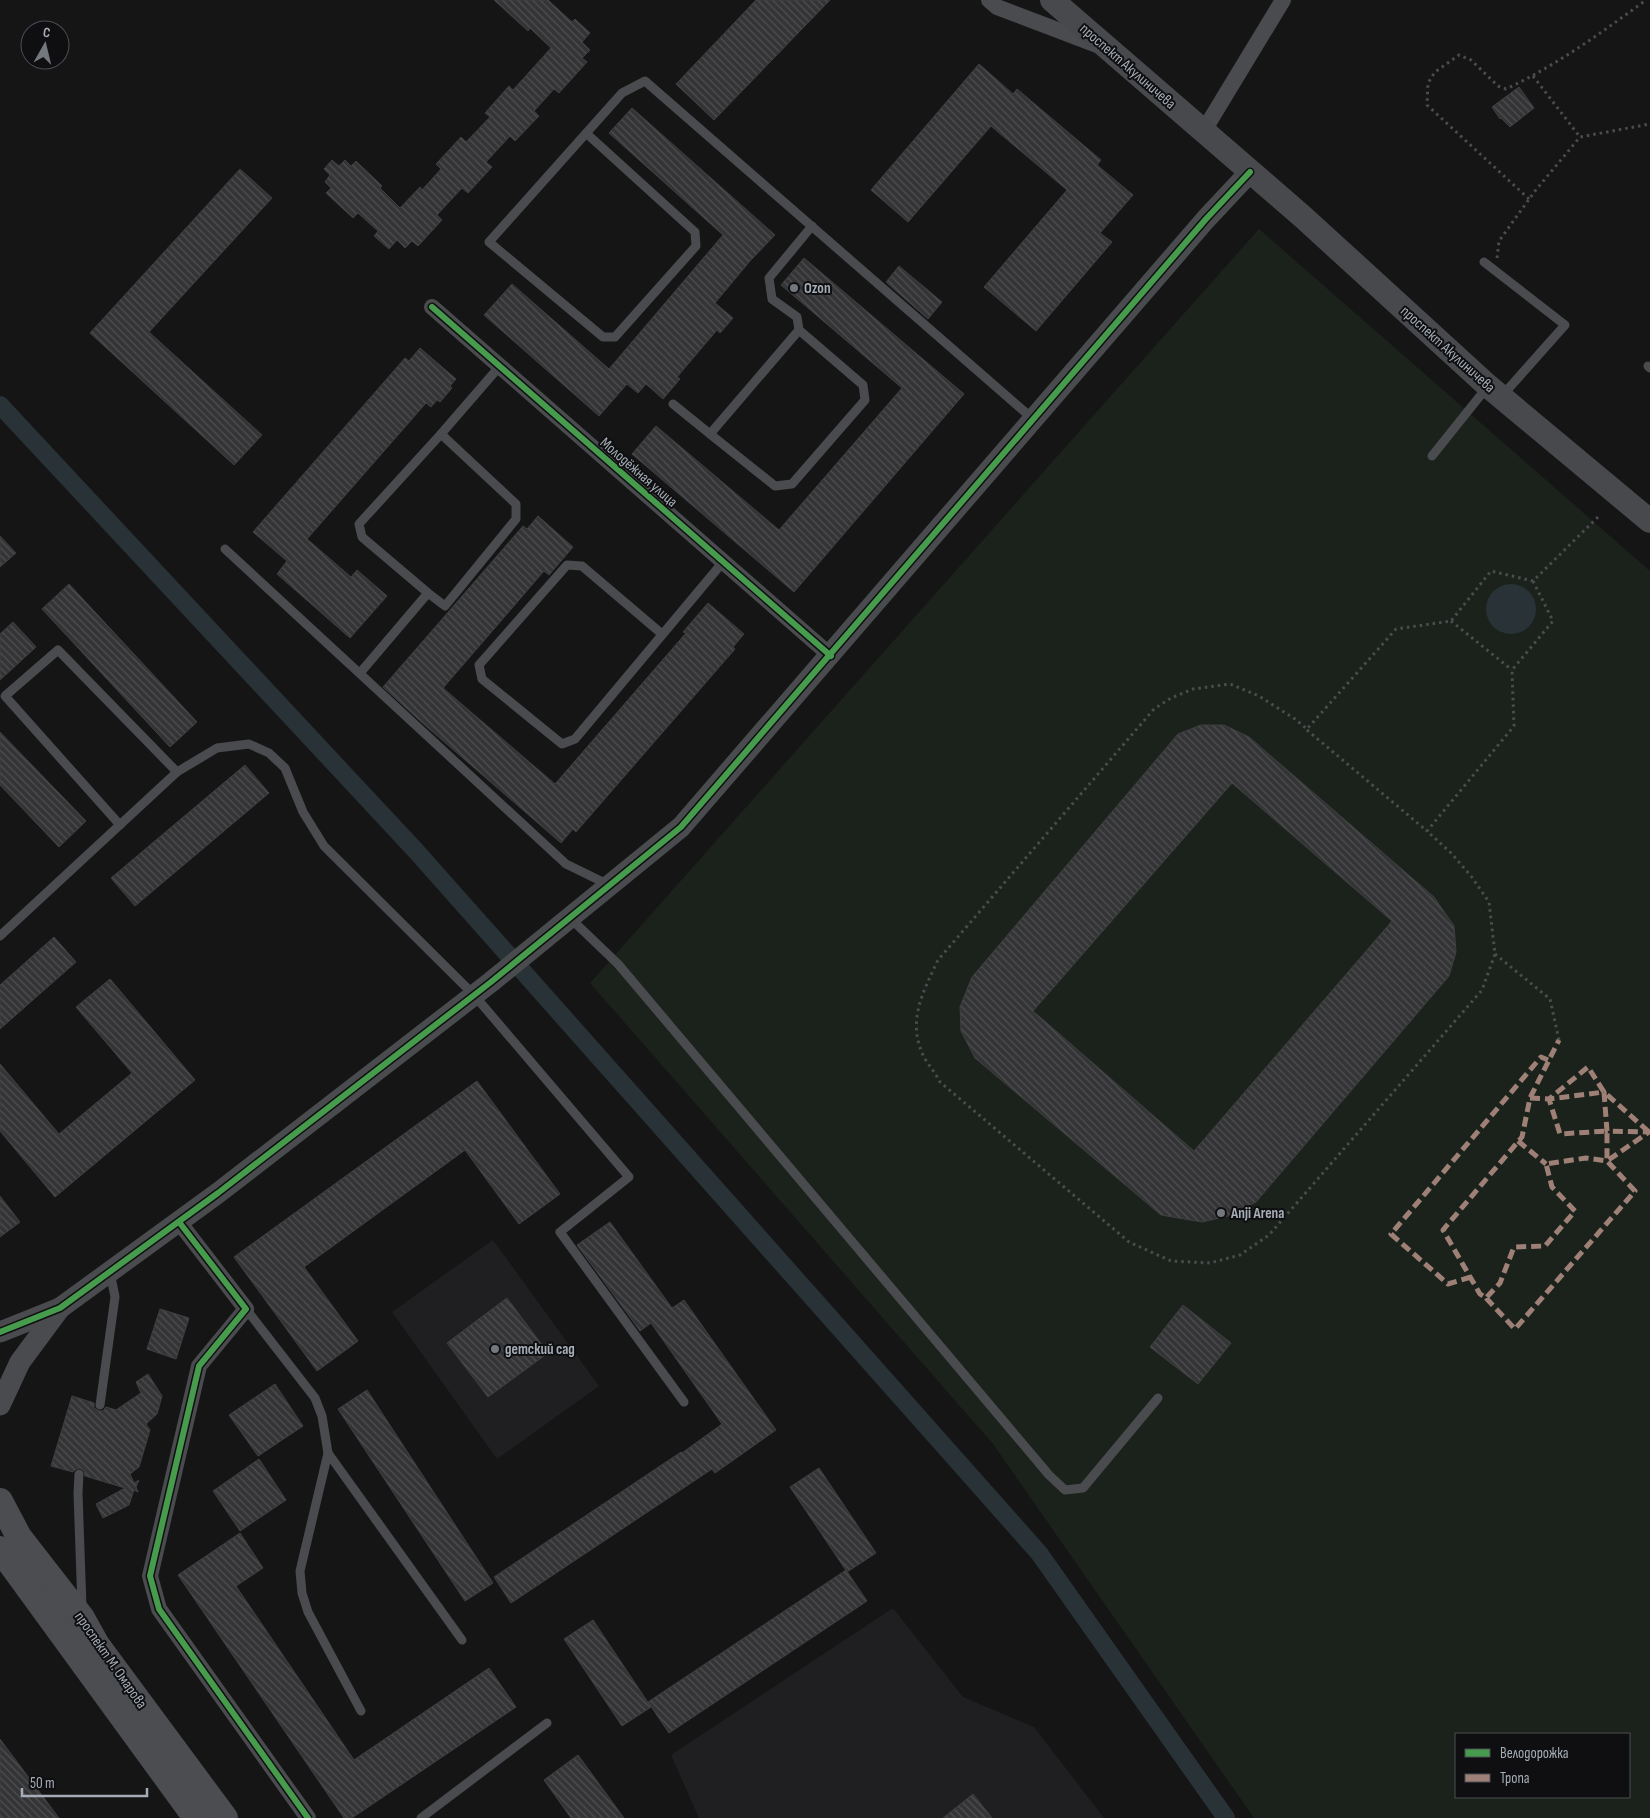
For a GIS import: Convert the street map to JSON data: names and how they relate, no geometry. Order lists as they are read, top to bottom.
{
  "streets": {
    "main road": ["проспект Акулиничева", "проспект М. Омарова"],
    "street": ["Молодёжная улица"]
  },
  "places": ["Ozon", "Anji Arena", "детский сад"],
  "legend": ["Велодорожка", "Тропа"],
  "scale_bar": "50 m",
  "north": "top"
}
